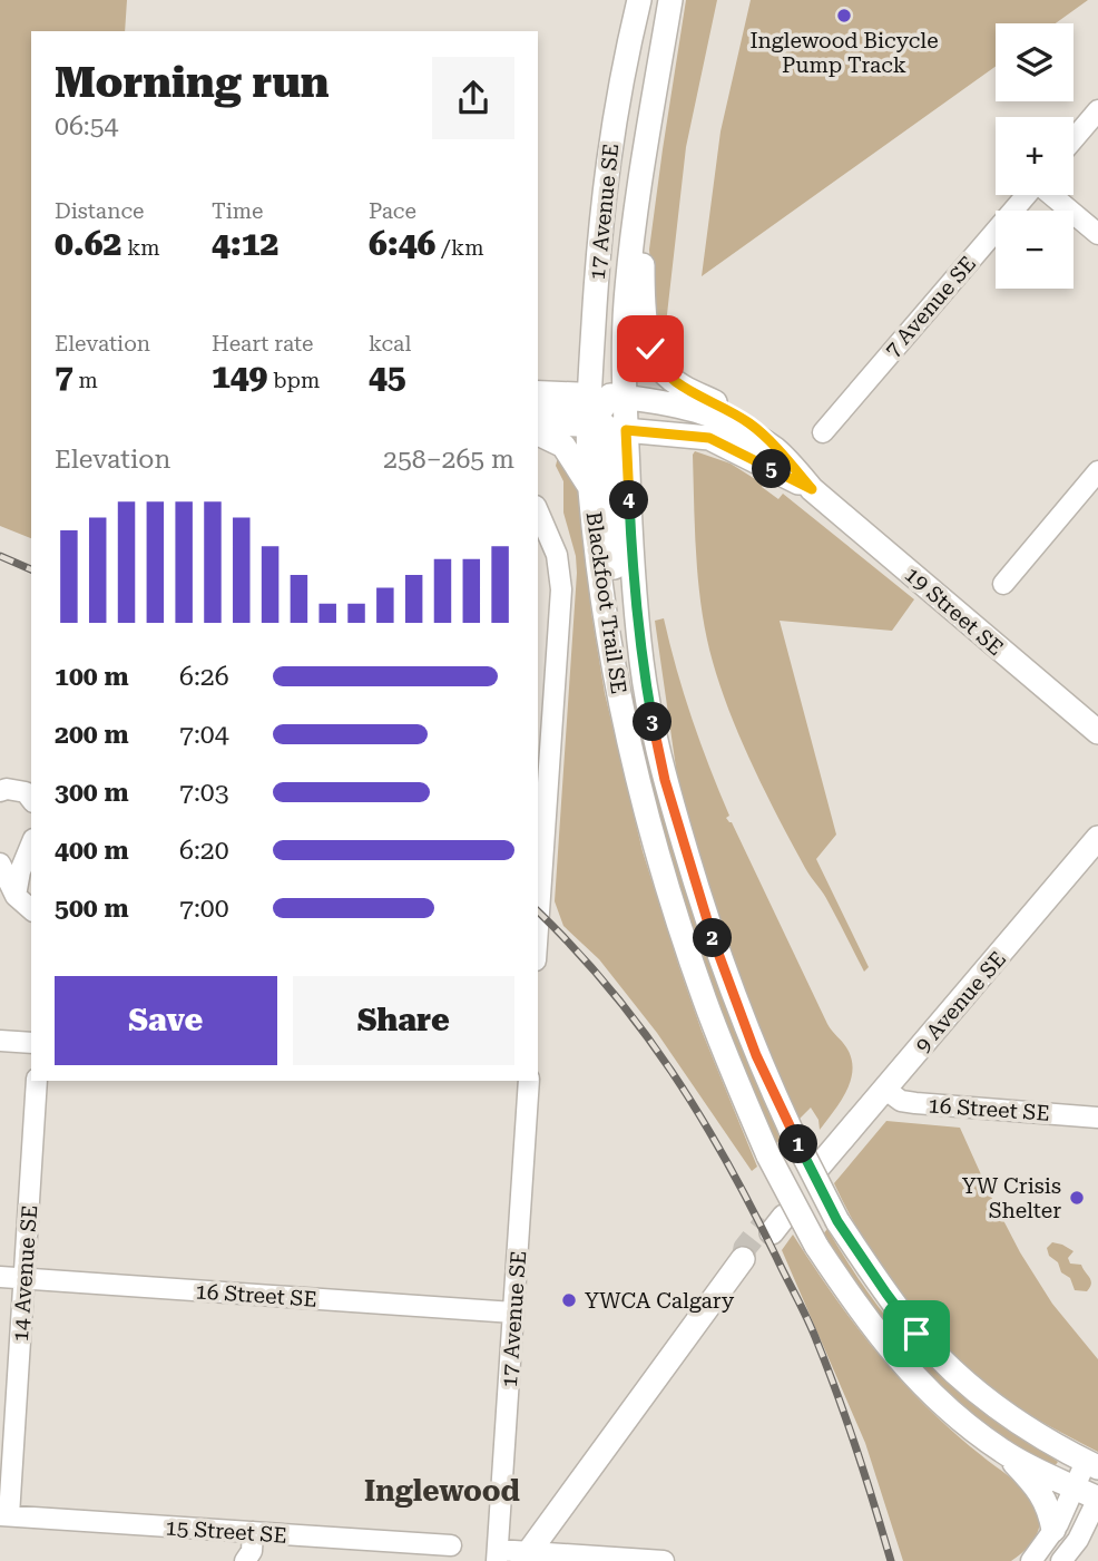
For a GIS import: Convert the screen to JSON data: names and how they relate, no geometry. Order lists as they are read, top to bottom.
{
  "streets": {
    "main road": [
      "17 Avenue SE",
      "Blackfoot Trail SE",
      "19 Street SE",
      "9 Avenue SE"
    ],
    "street": [
      "7 Avenue SE",
      "16 Street SE",
      "14 Avenue SE",
      "15 Street SE"
    ]
  },
  "crossings": [
    ["17 Avenue SE", "Blackfoot Trail SE"],
    ["17 Avenue SE", "19 Street SE"],
    ["17 Avenue SE", "16 Street SE"],
    ["Blackfoot Trail SE", "19 Street SE"],
    ["9 Avenue SE", "16 Street SE"],
    ["16 Street SE", "14 Avenue SE"],
    ["14 Avenue SE", "15 Street SE"]
  ],
  "districts": ["Inglewood"],
  "places": ["Inglewood Bicycle Pump Track", "YW Crisis Shelter", "YWCA Calgary"],
  "page": {
    "map_buttons": ["+", "−"],
    "heading": ["Morning run", "06:54"],
    "stats": [
      ["Distance", "0.62 km"],
      ["Time", "4:12"],
      ["Pace", "6:46 /km"],
      ["Elevation", "7 m"],
      ["Heart rate", "149 bpm"],
      ["kcal", "45"]
    ],
    "chart": ["Elevation", "258–265 m"],
    "pins": [
      "5",
      "4",
      "3",
      "2",
      "1"
    ],
    "list": [
      {
        "name": "100 m",
        "note": "6:26"
      },
      {
        "name": "200 m",
        "note": "7:04"
      },
      {
        "name": "300 m",
        "note": "7:03"
      },
      {
        "name": "400 m",
        "note": "6:20"
      },
      {
        "name": "500 m",
        "note": "7:00"
      }
    ],
    "buttons": ["Save", "Share"]
  }
}
